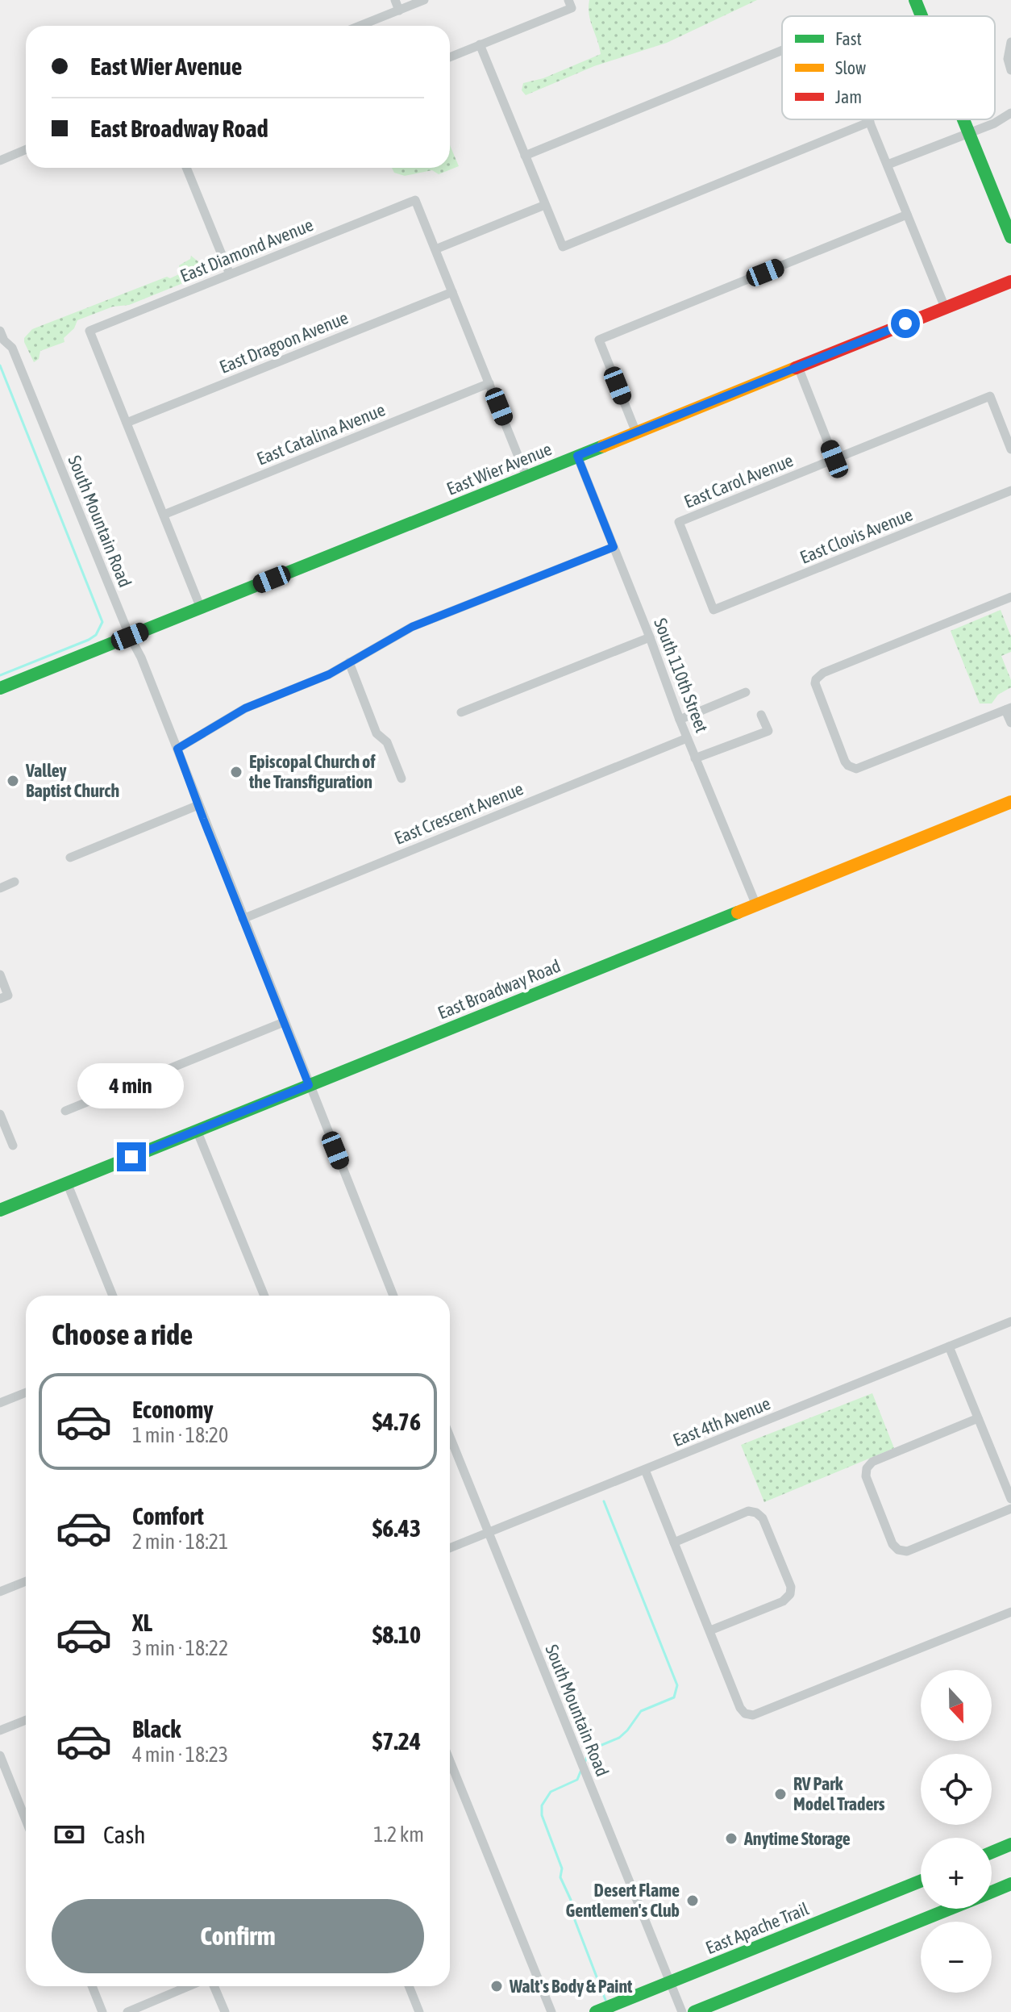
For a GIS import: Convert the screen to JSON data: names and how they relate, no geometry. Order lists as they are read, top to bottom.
{
  "streets": {
    "main road": ["East Wier Avenue", "East Broadway Road", "East Apache Trail"],
    "street": [
      "East Diamond Avenue",
      "East Dragoon Avenue",
      "East Catalina Avenue",
      "East Carol Avenue",
      "South Mountain Road",
      "East Clovis Avenue",
      "South 110th Street",
      "East Crescent Avenue",
      "East 4th Avenue"
    ]
  },
  "crossings": [
    ["East Diamond Avenue", "East Dragoon Avenue"],
    ["East Wier Avenue", "South Mountain Road"],
    ["East Wier Avenue", "South 110th Street"],
    ["East Carol Avenue", "East Clovis Avenue"],
    ["South Mountain Road", "East Crescent Avenue"],
    ["South Mountain Road", "East Broadway Road"],
    ["South Mountain Road", "East 4th Avenue"],
    ["South Mountain Road", "East Apache Trail"],
    ["South 110th Street", "East Crescent Avenue"],
    ["South 110th Street", "East Broadway Road"]
  ],
  "places": [
    "Episcopal Church of the Transfiguration",
    "Valley Baptist Church",
    "RV Park Model Traders",
    "Anytime Storage",
    "Desert Flame Gentlemen's Club",
    "Walt's Body & Paint"
  ],
  "legend": ["Fast", "Slow", "Jam"],
  "north": "bottom",
  "page": {
    "banner": ["East Wier Avenue", "East Broadway Road"],
    "bubble": "4 min",
    "heading": "Choose a ride",
    "list": [
      {
        "name": "Economy",
        "note": "1 min · 18:20",
        "value": "$4.76"
      },
      {
        "name": "Comfort",
        "note": "2 min · 18:21",
        "value": "$6.43"
      },
      {
        "name": "XL",
        "note": "3 min · 18:22",
        "value": "$8.10"
      },
      {
        "name": "Black",
        "note": "4 min · 18:23",
        "value": "$7.24"
      }
    ],
    "map_buttons": ["+", "−"],
    "pay": ["Cash", "1.2 km"],
    "buttons": "Confirm"
  }
}
